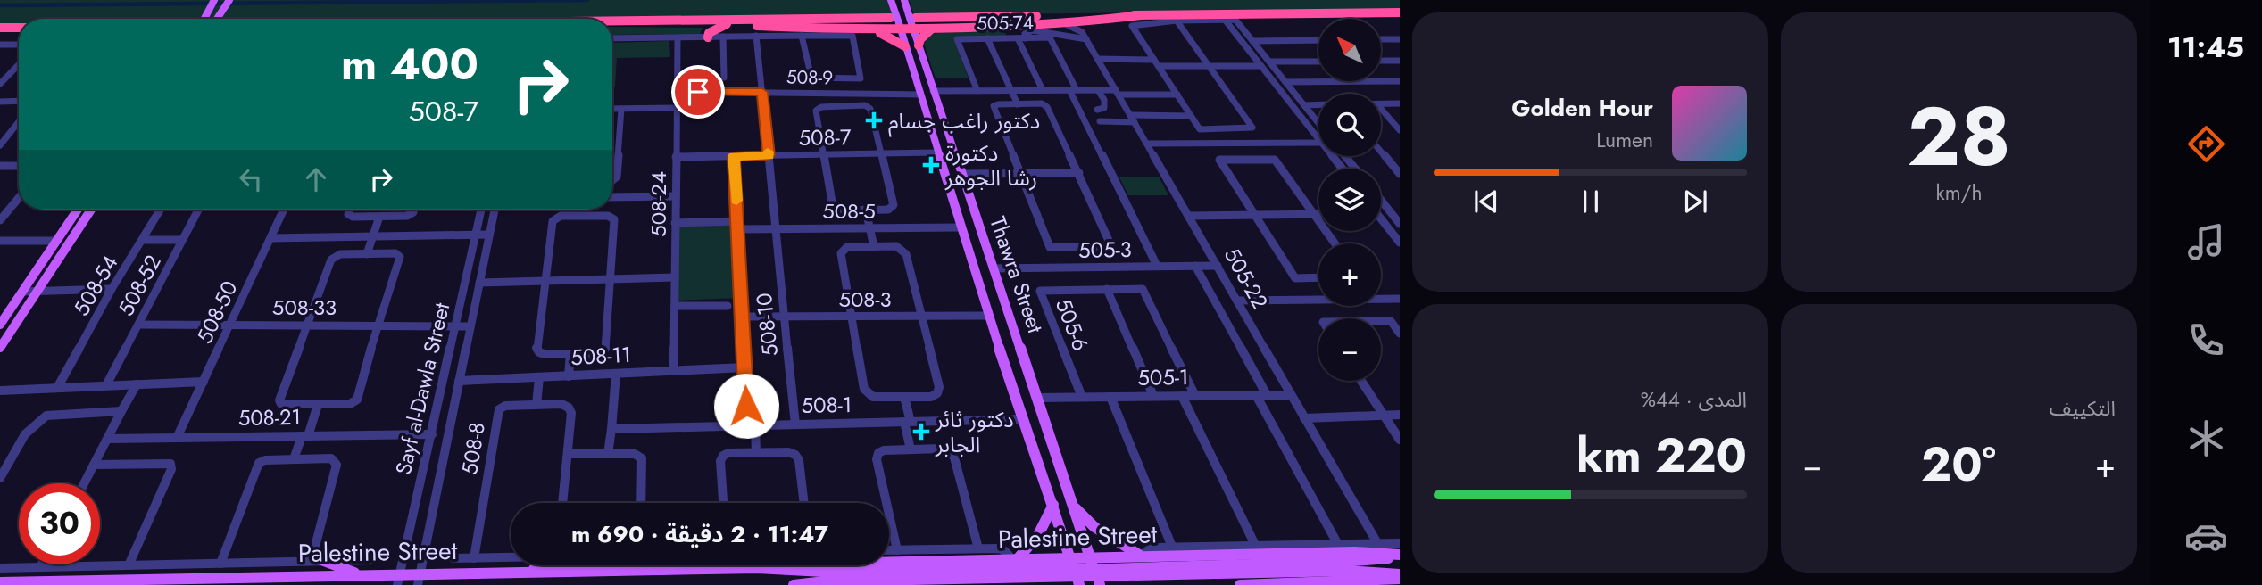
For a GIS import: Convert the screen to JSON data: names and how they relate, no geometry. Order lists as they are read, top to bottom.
{
  "streets": {
    "main road": ["Thawra Street", "Palestine Street"],
    "street": [
      "505-74",
      "508-9",
      "508-7",
      "508-24",
      "508-5",
      "505-3",
      "505-22",
      "508-54",
      "508-52",
      "508-3",
      "508-33",
      "508-50",
      "508-10",
      "505-6",
      "508-11",
      "505-1",
      "Sayf al-Dawla Street",
      "508-1",
      "508-21",
      "508-8"
    ]
  },
  "crossings": [
    ["508-9", "Thawra Street"],
    ["508-9", "508-10"],
    ["508-7", "508-24"],
    ["508-7", "Thawra Street"],
    ["508-7", "508-10"],
    ["508-24", "508-11"],
    ["508-5", "Thawra Street"],
    ["508-5", "508-10"],
    ["505-3", "Thawra Street"],
    ["505-3", "505-22"],
    ["Thawra Street", "508-3"],
    ["Thawra Street", "505-1"],
    ["Thawra Street", "508-1"],
    ["Thawra Street", "Palestine Street"],
    ["505-22", "505-1"],
    ["508-52", "508-33"],
    ["508-3", "508-10"],
    ["508-33", "508-50"],
    ["508-33", "Sayf al-Dawla Street"],
    ["508-50", "508-21"],
    ["508-10", "508-1"],
    ["505-6", "505-1"],
    ["508-11", "Sayf al-Dawla Street"],
    ["Sayf al-Dawla Street", "508-21"],
    ["Sayf al-Dawla Street", "Palestine Street"]
  ],
  "places": {
    "health": ["دكتور راغب جسام", "دكتورة رشا الجوهر", "دكتور ثائر الجابر"]
  },
  "north": "top left",
  "page": {
    "tabs": "11:45",
    "tile": [
      ["28", "km/h"],
      "التكييف",
      ["المدى · 44%", "220 km"]
    ],
    "map_buttons": ["+", "−"],
    "turn": ["400 m", "508-7"],
    "song": ["Golden Hour", "Lumen"],
    "heat": ["−", "20°", "+"],
    "limit": "30",
    "trip": "11:47 · 2 دقيقة · 690 m"
  }
}
